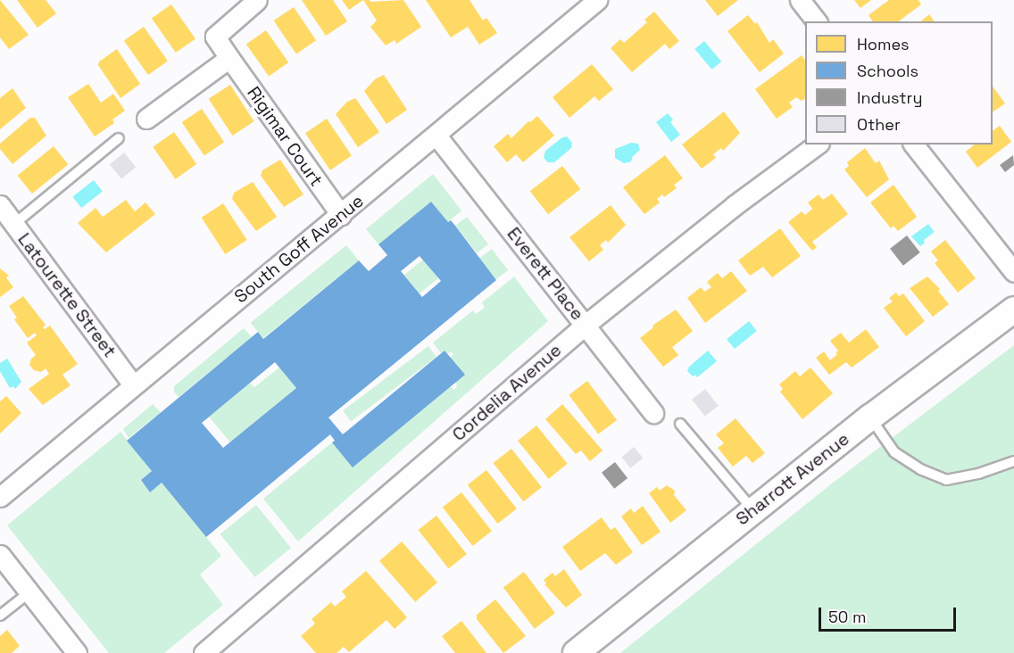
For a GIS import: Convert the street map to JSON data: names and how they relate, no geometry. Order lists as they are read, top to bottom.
{
  "streets": {
    "street": [
      "Rigimar Court",
      "South Goff Avenue",
      "Everett Place",
      "Latourette Street",
      "Cordelia Avenue",
      "Sharrott Avenue"
    ]
  },
  "crossings": [
    ["Rigimar Court", "South Goff Avenue"],
    ["South Goff Avenue", "Everett Place"],
    ["South Goff Avenue", "Latourette Street"],
    ["Everett Place", "Cordelia Avenue"]
  ],
  "legend": [
    "Homes",
    "Schools",
    "Industry",
    "Other"
  ],
  "scale_bar": "50 m"
}
